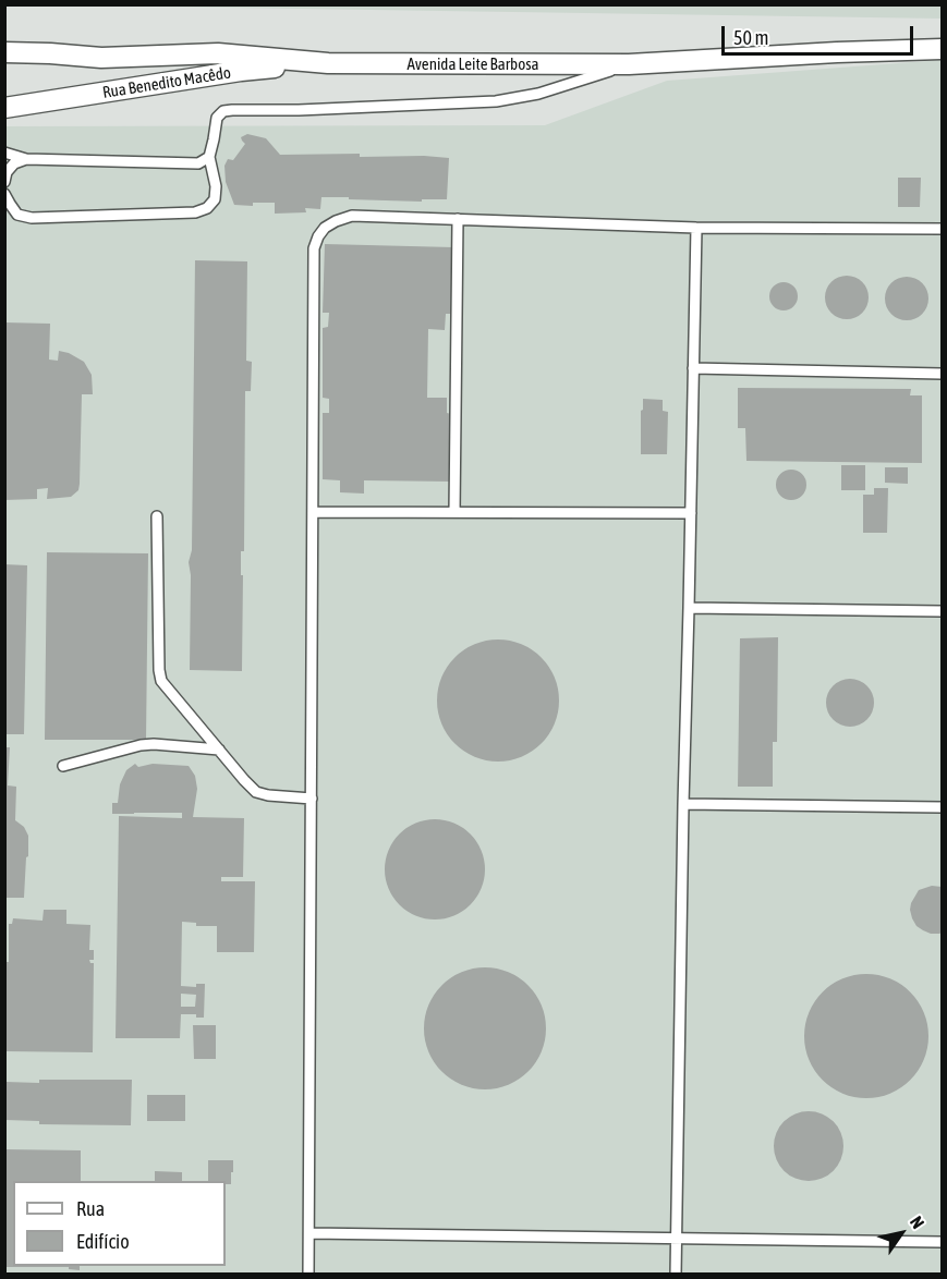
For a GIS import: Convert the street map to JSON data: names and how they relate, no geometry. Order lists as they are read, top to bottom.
{
  "streets": {
    "street": ["Avenida Leite Barbosa", "Rua Benedito Macêdo"]
  },
  "crossings": [
    ["Avenida Leite Barbosa", "Rua Benedito Macêdo"]
  ],
  "legend": ["Rua", "Edifício"],
  "scale_bar": "50 m",
  "north": "top right"
}
